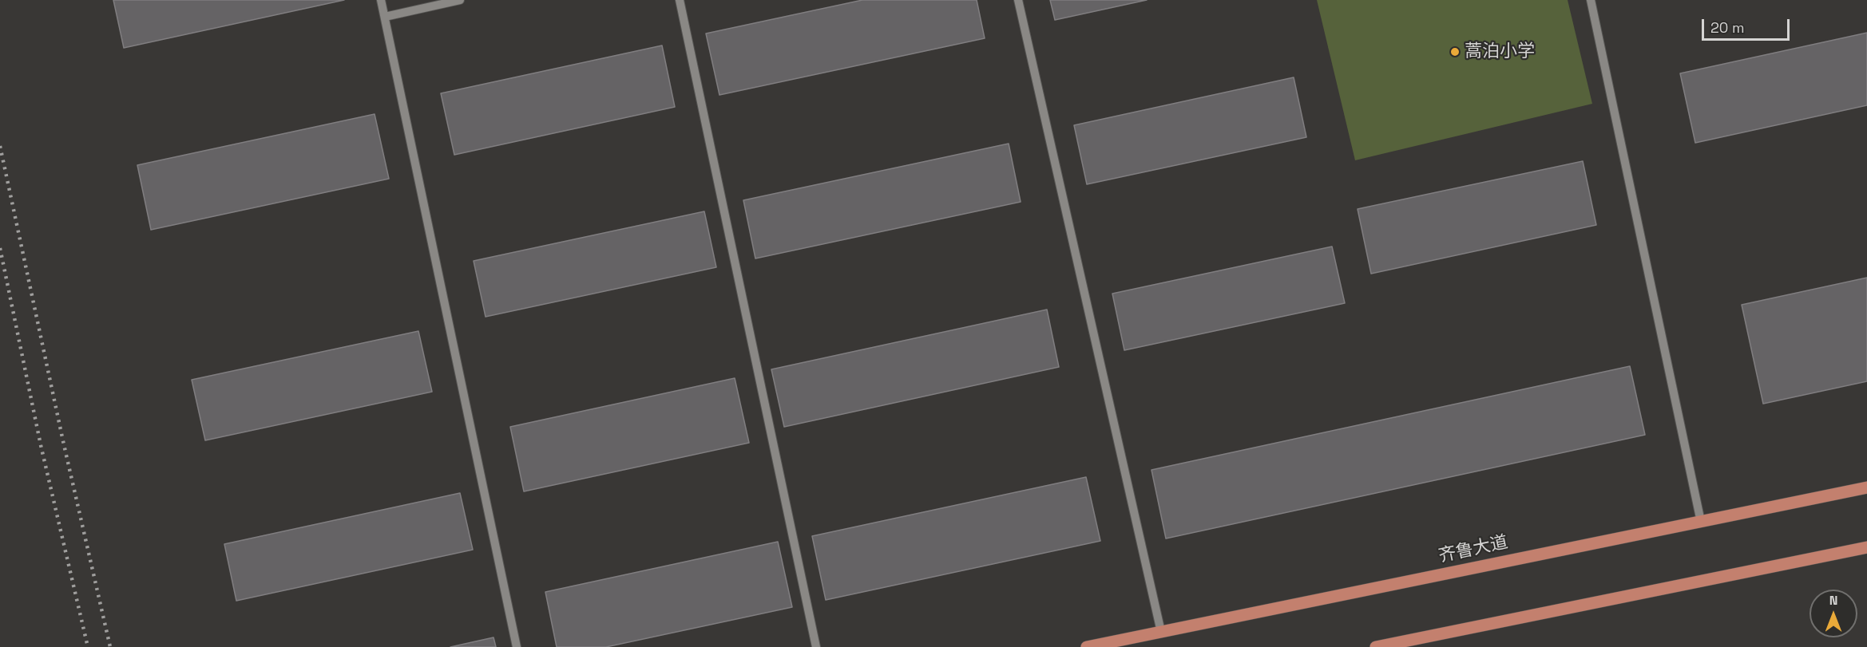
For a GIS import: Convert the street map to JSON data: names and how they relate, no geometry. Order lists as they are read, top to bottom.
{
  "streets": {
    "main road": ["齐鲁大道"]
  },
  "places": ["蒿泊小学"],
  "scale_bar": "20 m",
  "north": "top"
}
